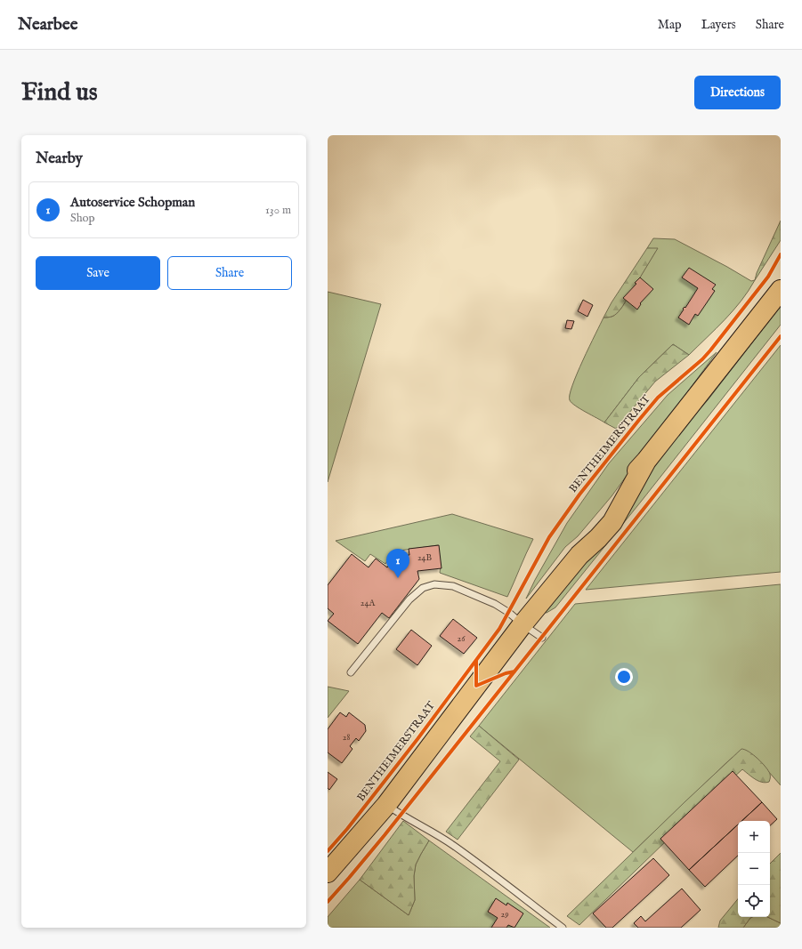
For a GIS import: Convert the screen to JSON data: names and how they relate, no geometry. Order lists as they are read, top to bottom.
{
  "streets": {
    "cycle path": ["BENTHEIMERSTRAAT"]
  },
  "house_numbers": [
    "24B",
    "24A",
    "26",
    "28",
    "29"
  ],
  "page": {
    "header": "Nearbee",
    "nav": ["Map", "Layers", "Share"],
    "buttons": [
      "Directions",
      ["Save", "Share"]
    ],
    "title": "Find us",
    "heading": "Nearby",
    "list": [
      {
        "mark": "1",
        "name": "Autoservice Schopman",
        "note": "Shop",
        "value": "130 m"
      }
    ],
    "pins": "1",
    "map_buttons": ["+", "−"]
  }
}
